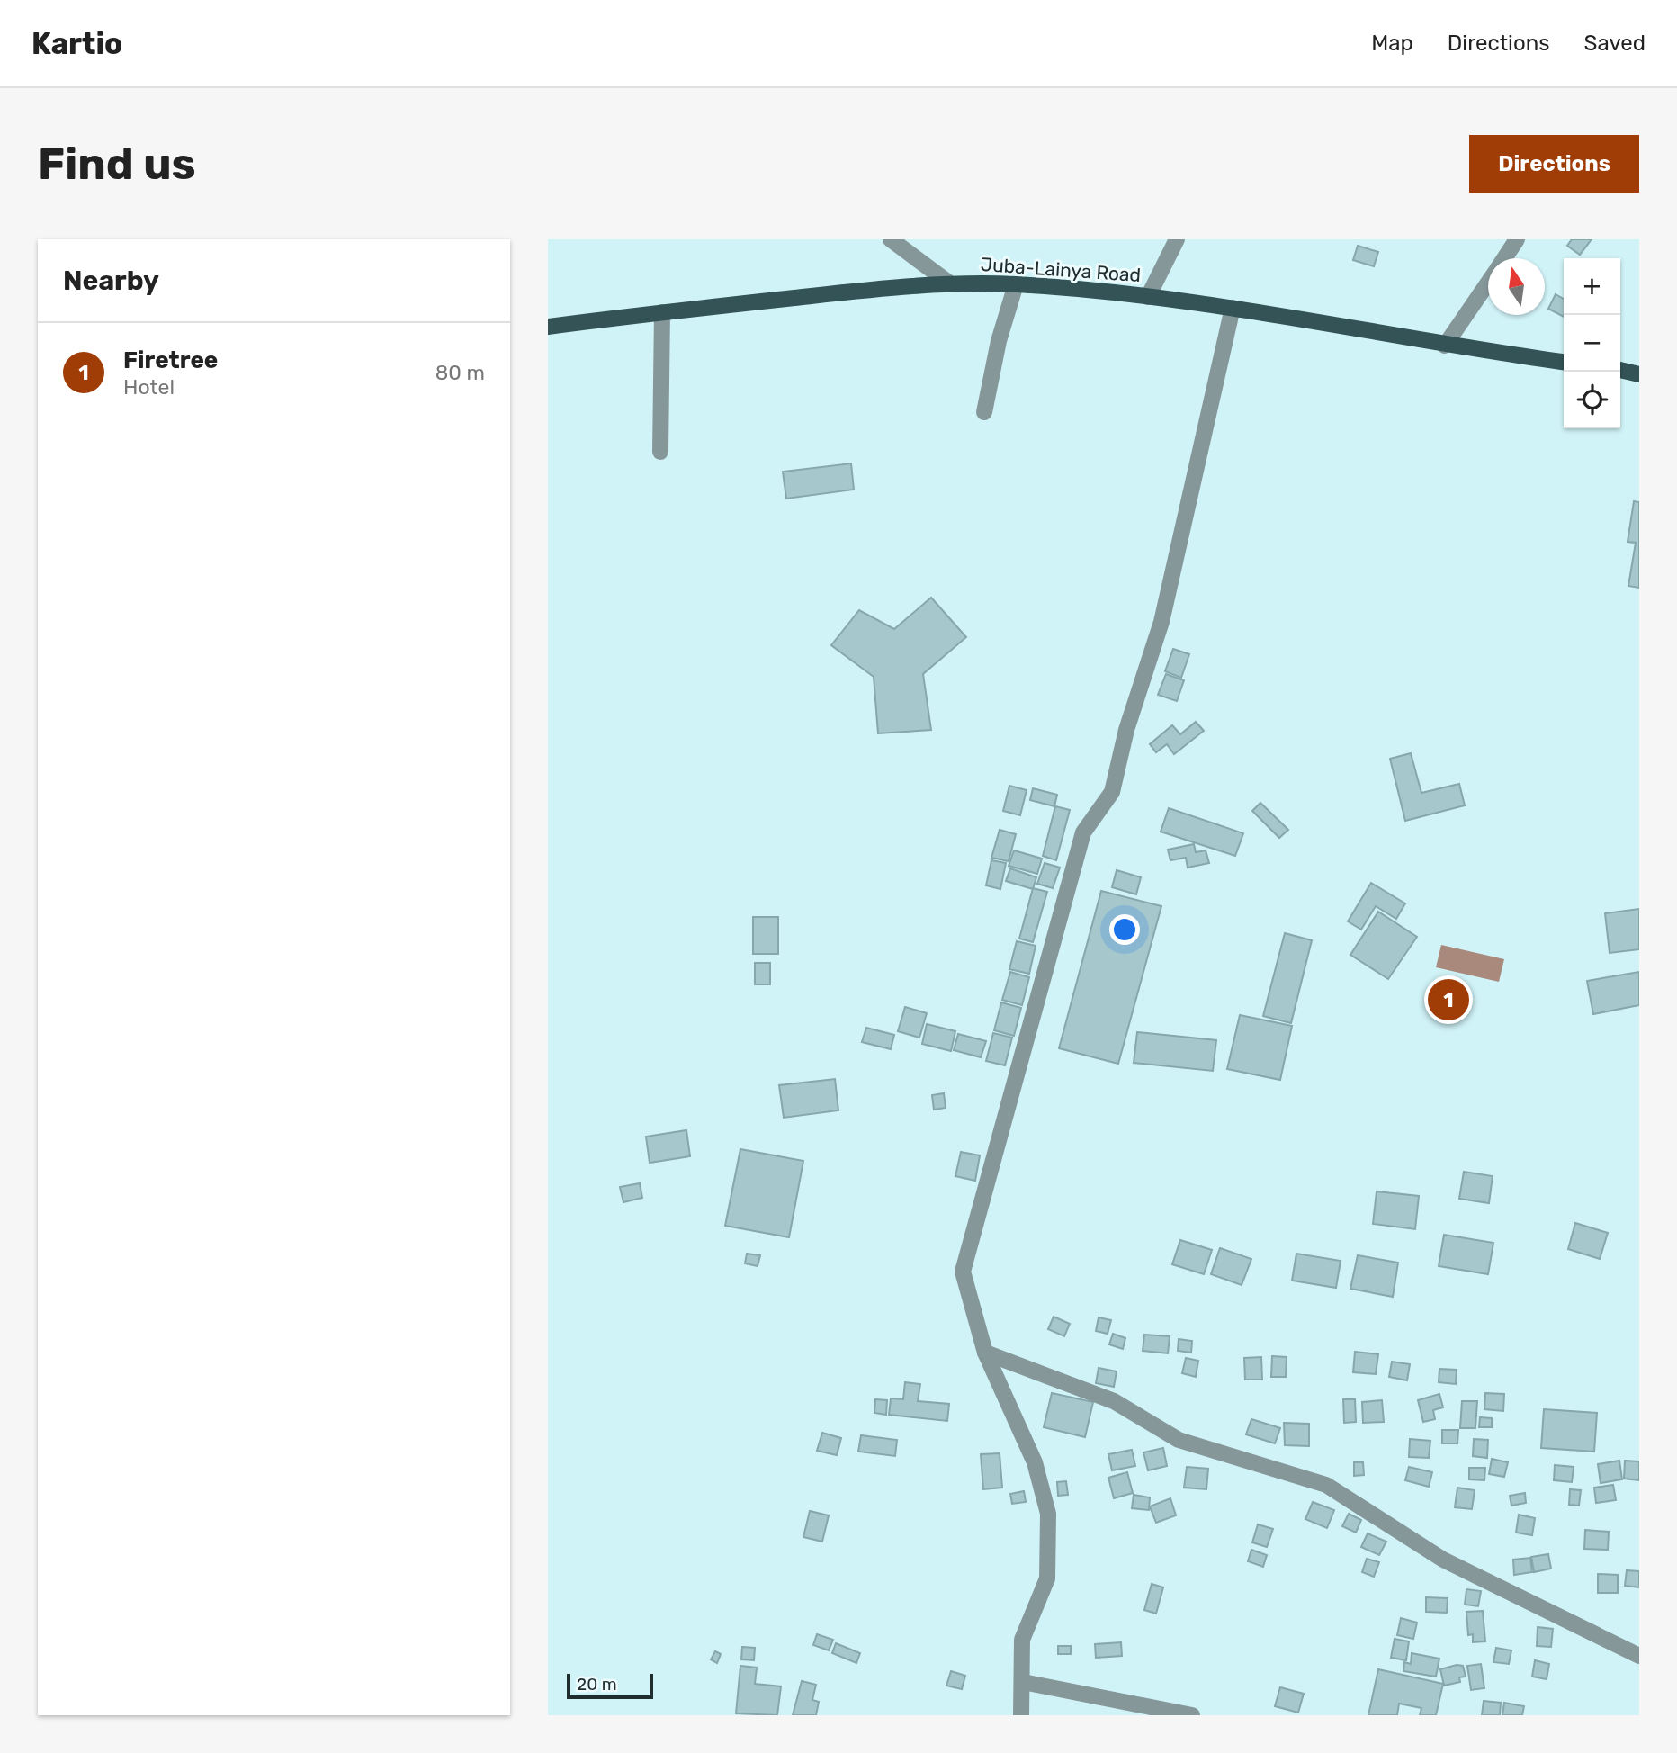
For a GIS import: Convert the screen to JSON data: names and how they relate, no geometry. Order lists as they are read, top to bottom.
{
  "streets": {
    "main road": ["Juba-Lainya Road"]
  },
  "scale_bar": "20 m",
  "north": "top",
  "page": {
    "header": "Kartio",
    "nav": ["Map", "Directions", "Saved"],
    "buttons": "Directions",
    "title": "Find us",
    "heading": "Nearby",
    "map_buttons": ["+", "−"],
    "list": [
      {
        "mark": "1",
        "name": "Firetree",
        "note": "Hotel",
        "value": "80 m"
      }
    ],
    "pins": "1",
    "scale": "20 m"
  }
}
